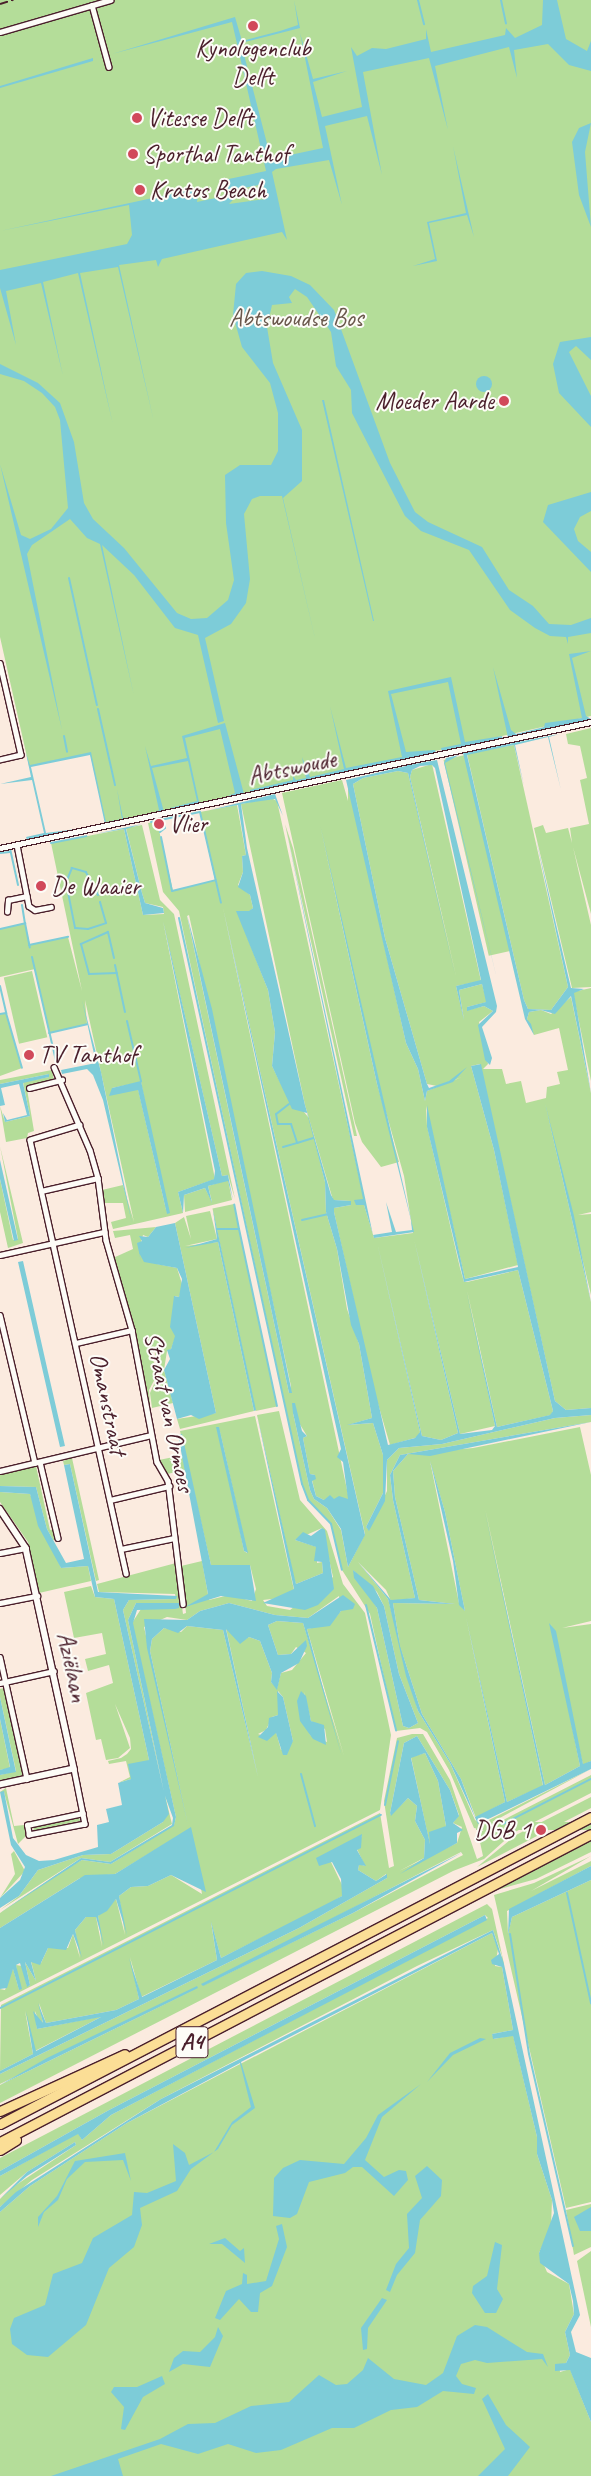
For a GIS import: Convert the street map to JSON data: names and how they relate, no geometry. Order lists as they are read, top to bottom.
{
  "streets": {
    "highway": ["A4"],
    "street": [
      "Abtswoude",
      "Omanstraat",
      "Straat van Ormoes",
      "Aziëlaan"
    ]
  },
  "crossings": [
    ["Omanstraat", "Straat van Ormoes"]
  ],
  "parks": ["Abtswoudse Bos"],
  "places": [
    "Kynologenclub Delft",
    "Vitesse Delft",
    "Sporthal Tanthof",
    "Kratos Beach",
    "Moeder Aarde",
    "Vlier",
    "De Waaier",
    "TV Tanthof",
    "DGB 1"
  ]
}
